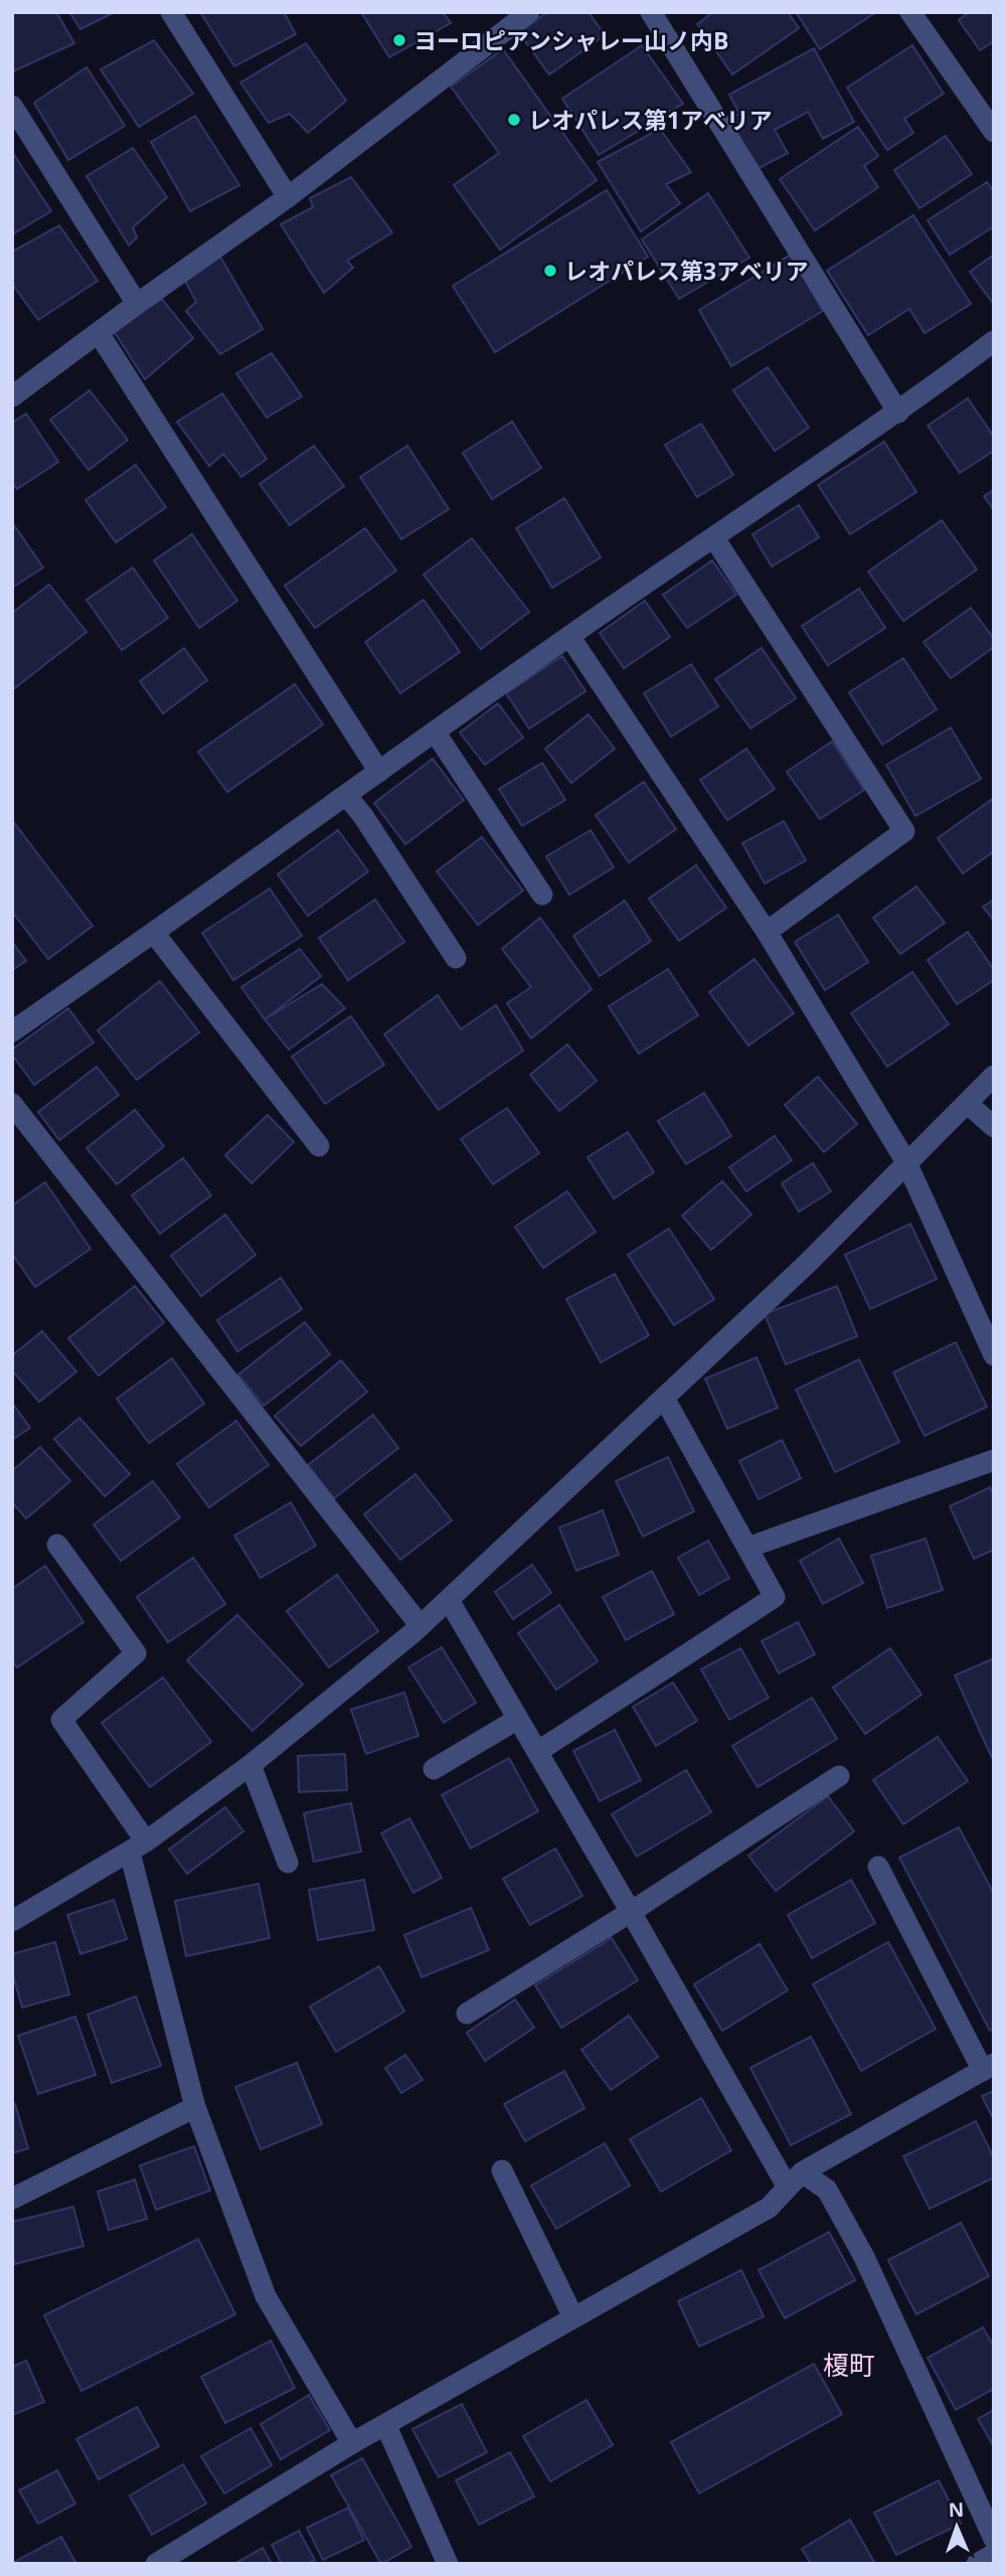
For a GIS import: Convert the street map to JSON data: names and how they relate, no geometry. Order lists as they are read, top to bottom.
{
  "districts": ["榎町"],
  "places": ["ヨーロピアンシャレー山ノ内B", "レオパレス第1アベリア", "レオパレス第3アベリア"],
  "north": "top"
}
